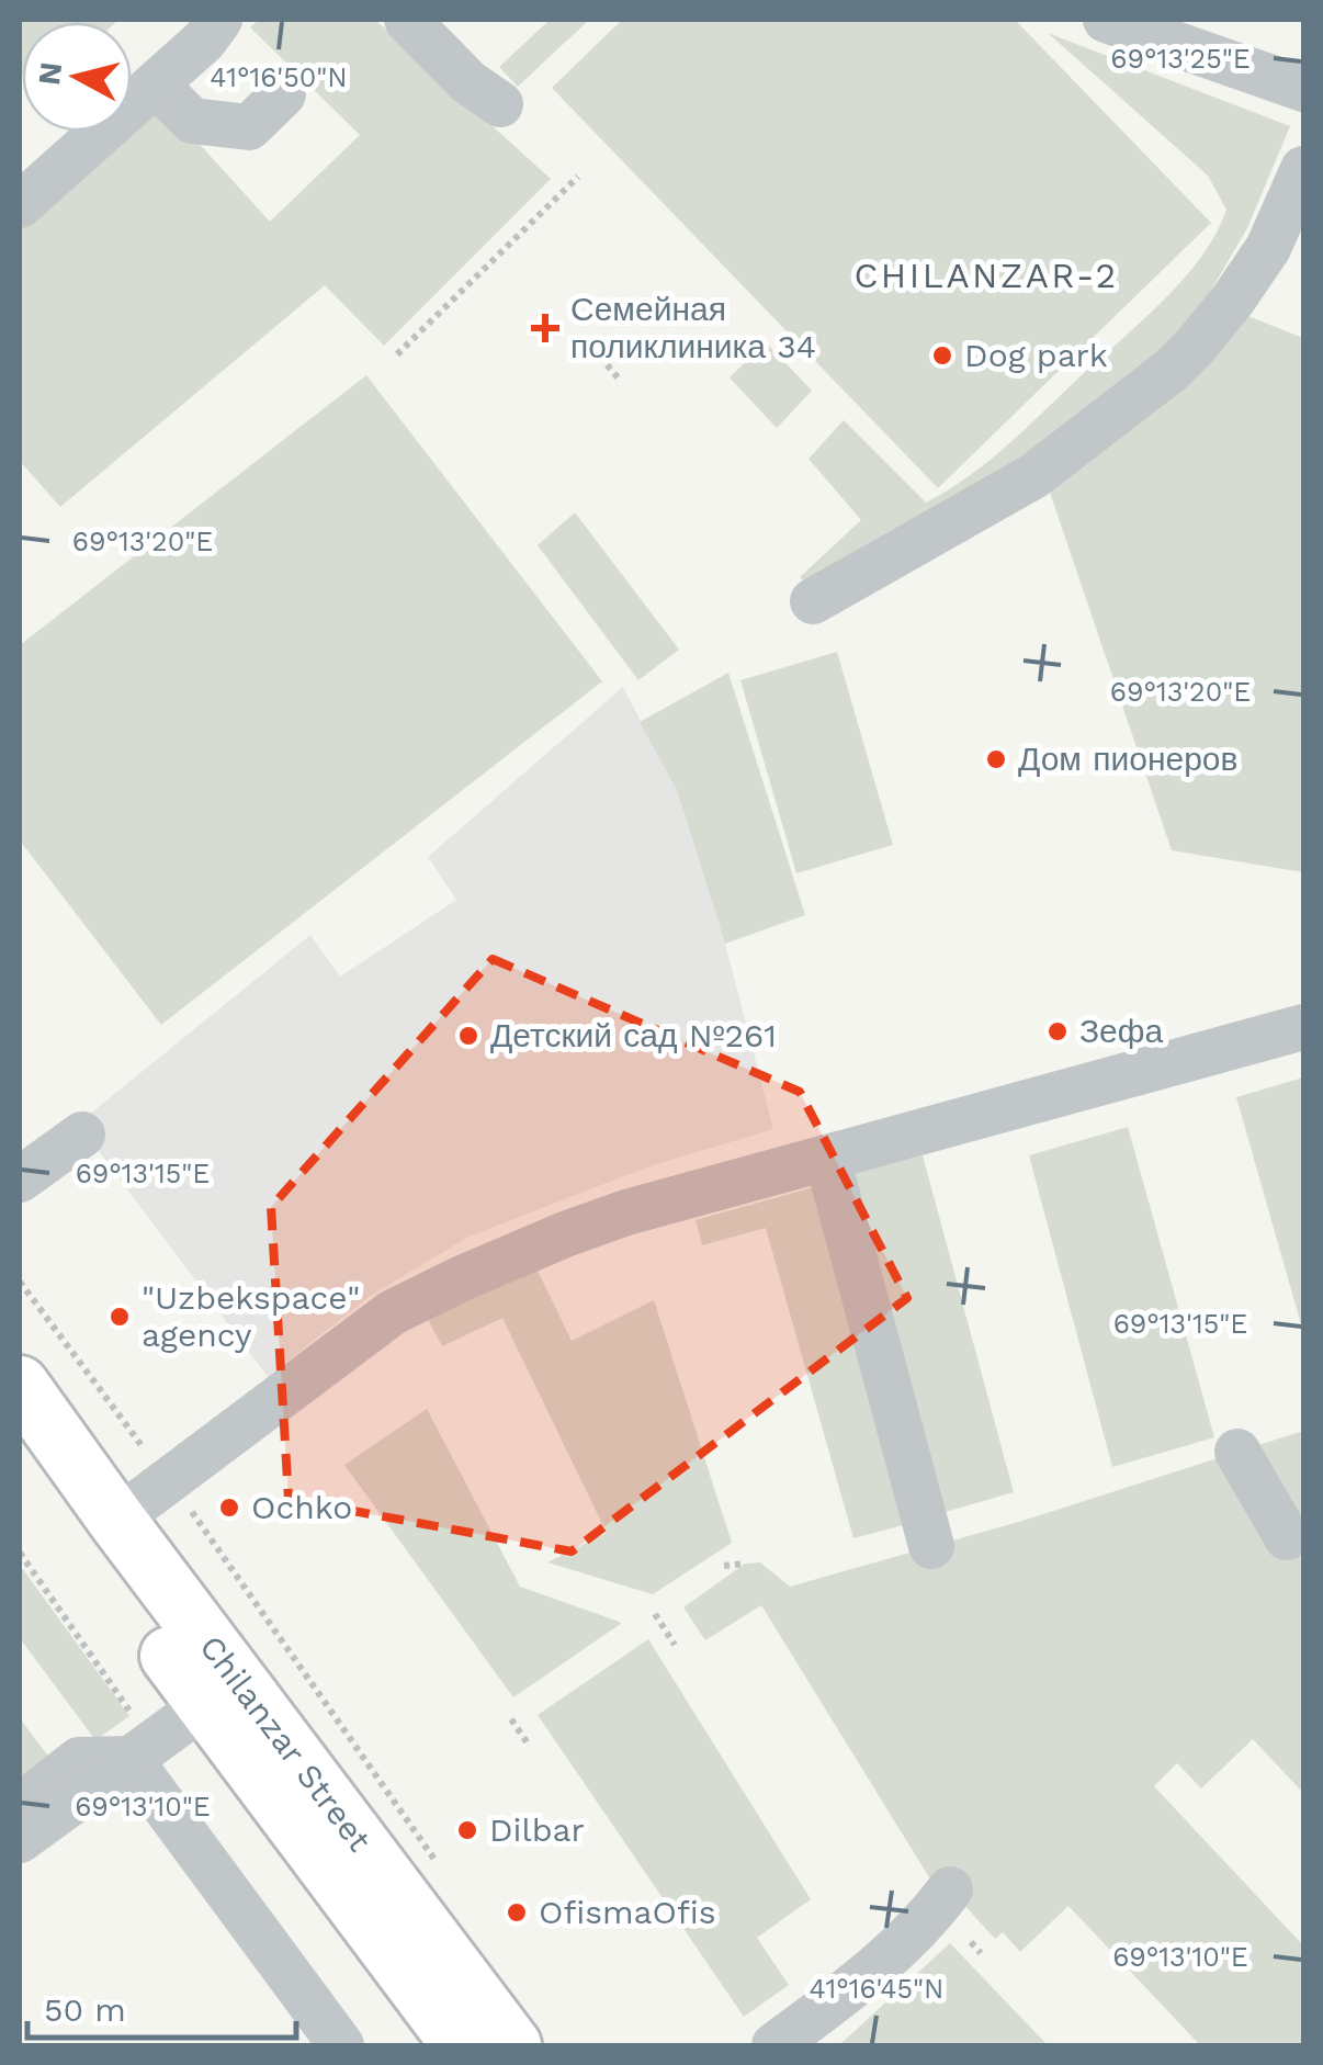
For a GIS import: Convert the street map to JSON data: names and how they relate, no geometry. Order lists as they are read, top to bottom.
{
  "streets": {
    "main road": ["Chilanzar Street"]
  },
  "districts": ["CHILANZAR-2"],
  "places": {
    "health": ["Семейная поликлиника 34"],
    "other": [
      "Dog park",
      "Дом пионеров",
      "Зефа",
      "Детский сад №261",
      "\"Uzbekspace\" agency",
      "Ochko",
      "Dilbar",
      "OfismaOfis"
    ]
  },
  "scale_bar": "50 m",
  "north": "left",
  "coordinates": [
    "69°13'25\"E",
    "41°16'50\"N",
    "69°13'20\"E",
    "69°13'15\"E",
    "69°13'10\"E",
    "41°16'45\"N"
  ]
}
